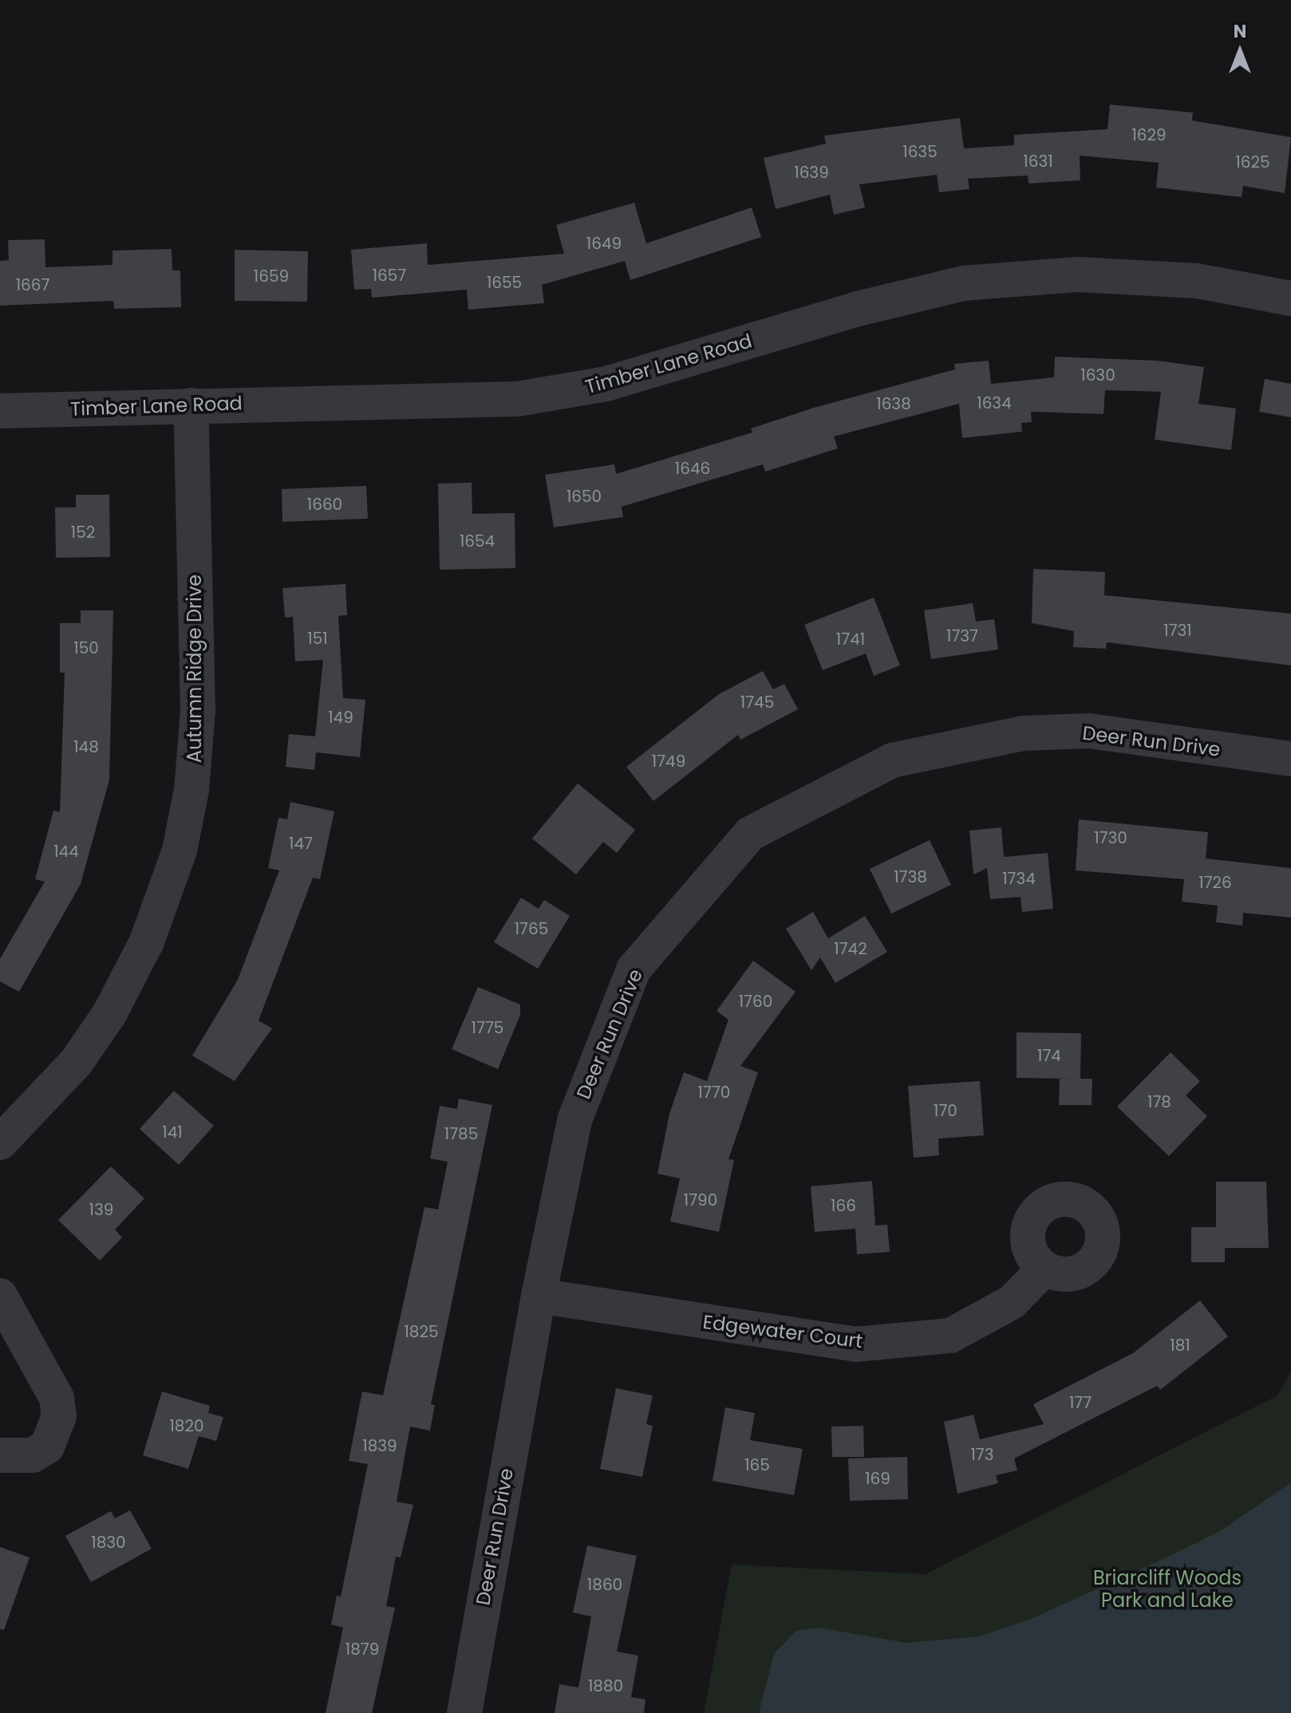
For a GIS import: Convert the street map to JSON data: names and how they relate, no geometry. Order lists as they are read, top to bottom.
{
  "streets": {
    "street": [
      "Timber Lane Road",
      "Autumn Ridge Drive",
      "Deer Run Drive",
      "Edgewater Court"
    ]
  },
  "crossings": [
    ["Timber Lane Road", "Autumn Ridge Drive"],
    ["Deer Run Drive", "Edgewater Court"]
  ],
  "parks": ["Briarcliff Woods Park and Lake"],
  "house_numbers": [
    "1629",
    "1635",
    "1631",
    "1625",
    "1639",
    "1649",
    "1657",
    "1659",
    "1655",
    "1667",
    "1630",
    "1634",
    "1638",
    "1646",
    "1650",
    "1660",
    "152",
    "1654",
    "1731",
    "1737",
    "151",
    "1741",
    "150",
    "1745",
    "149",
    "148",
    "1749",
    "1730",
    "147",
    "144",
    "1738",
    "1734",
    "1726",
    "1765",
    "1742",
    "1760",
    "1775",
    "174",
    "1770",
    "178",
    "170",
    "141",
    "1785",
    "1790",
    "166",
    "139",
    "1825",
    "181",
    "177",
    "1820",
    "1839",
    "173",
    "165",
    "169",
    "1830",
    "1860",
    "1879",
    "1880"
  ],
  "north": "top"
}
